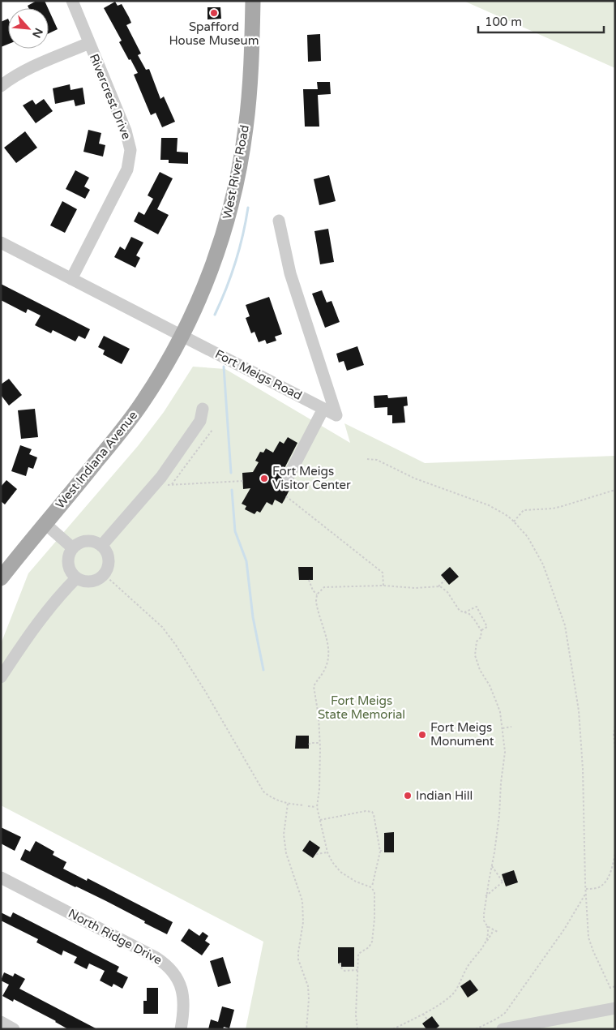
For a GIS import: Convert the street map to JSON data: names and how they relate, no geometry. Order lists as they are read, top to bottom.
{
  "streets": {
    "main road": ["West River Road", "West Indiana Avenue"],
    "street": ["Rivercrest Drive", "Fort Meigs Road", "North Ridge Drive"]
  },
  "crossings": [
    ["Rivercrest Drive", "Fort Meigs Road"],
    ["West River Road", "Fort Meigs Road"],
    ["West River Road", "West Indiana Avenue"],
    ["Fort Meigs Road", "West Indiana Avenue"]
  ],
  "parks": ["Fort Meigs State Memorial"],
  "places": [
    "Spafford House Museum",
    "Fort Meigs Visitor Center",
    "Fort Meigs Monument",
    "Indian Hill"
  ],
  "scale_bar": "100 m",
  "north": "bottom right"
}
